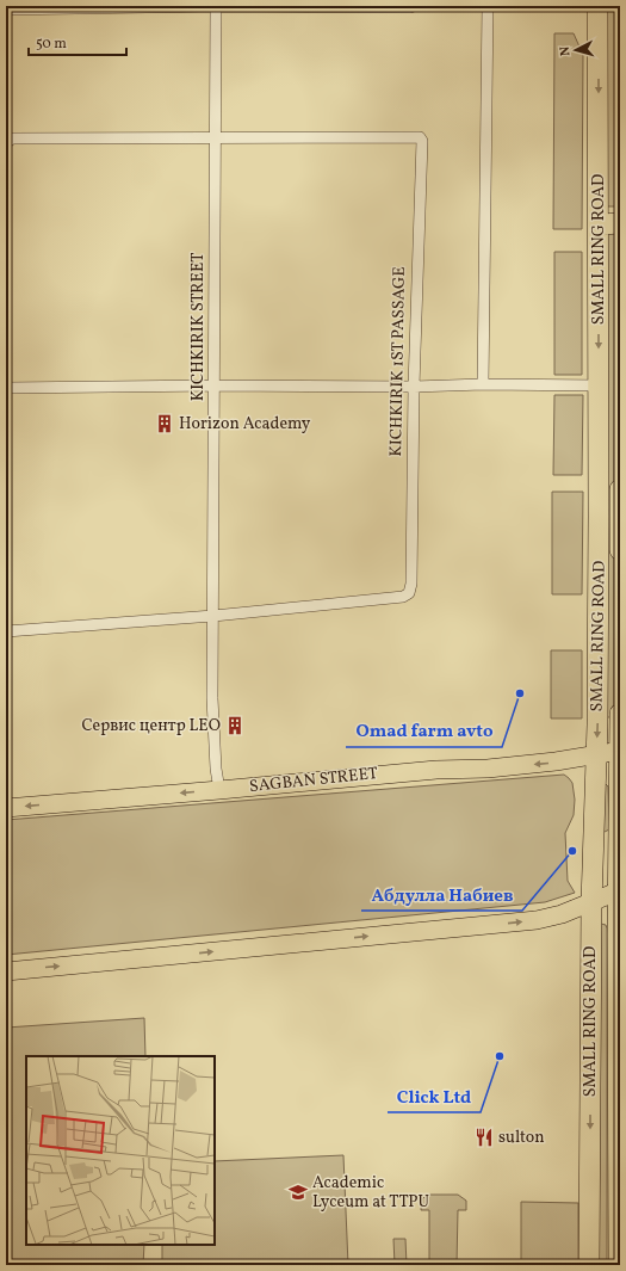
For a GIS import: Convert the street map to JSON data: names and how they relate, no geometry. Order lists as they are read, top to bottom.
{
  "streets": {
    "highway": ["SMALL RING ROAD"],
    "main road": ["SAGBAN STREET"],
    "street": ["KICHKIRIK STREET", "KICHKIRIK 1ST PASSAGE"]
  },
  "crossings": [
    ["SMALL RING ROAD", "SAGBAN STREET"],
    ["KICHKIRIK STREET", "KICHKIRIK 1ST PASSAGE"],
    ["KICHKIRIK STREET", "SAGBAN STREET"]
  ],
  "places": {
    "building": ["Horizon Academy", "Сервис центр LEO"],
    "other": ["Omad farm avto", "Абдулла Набиев", "Click Ltd"],
    "restaurant": ["sulton"],
    "school or university": ["Academic Lyceum at TTPU"]
  },
  "scale_bar": "50 m",
  "north": "left"
}
